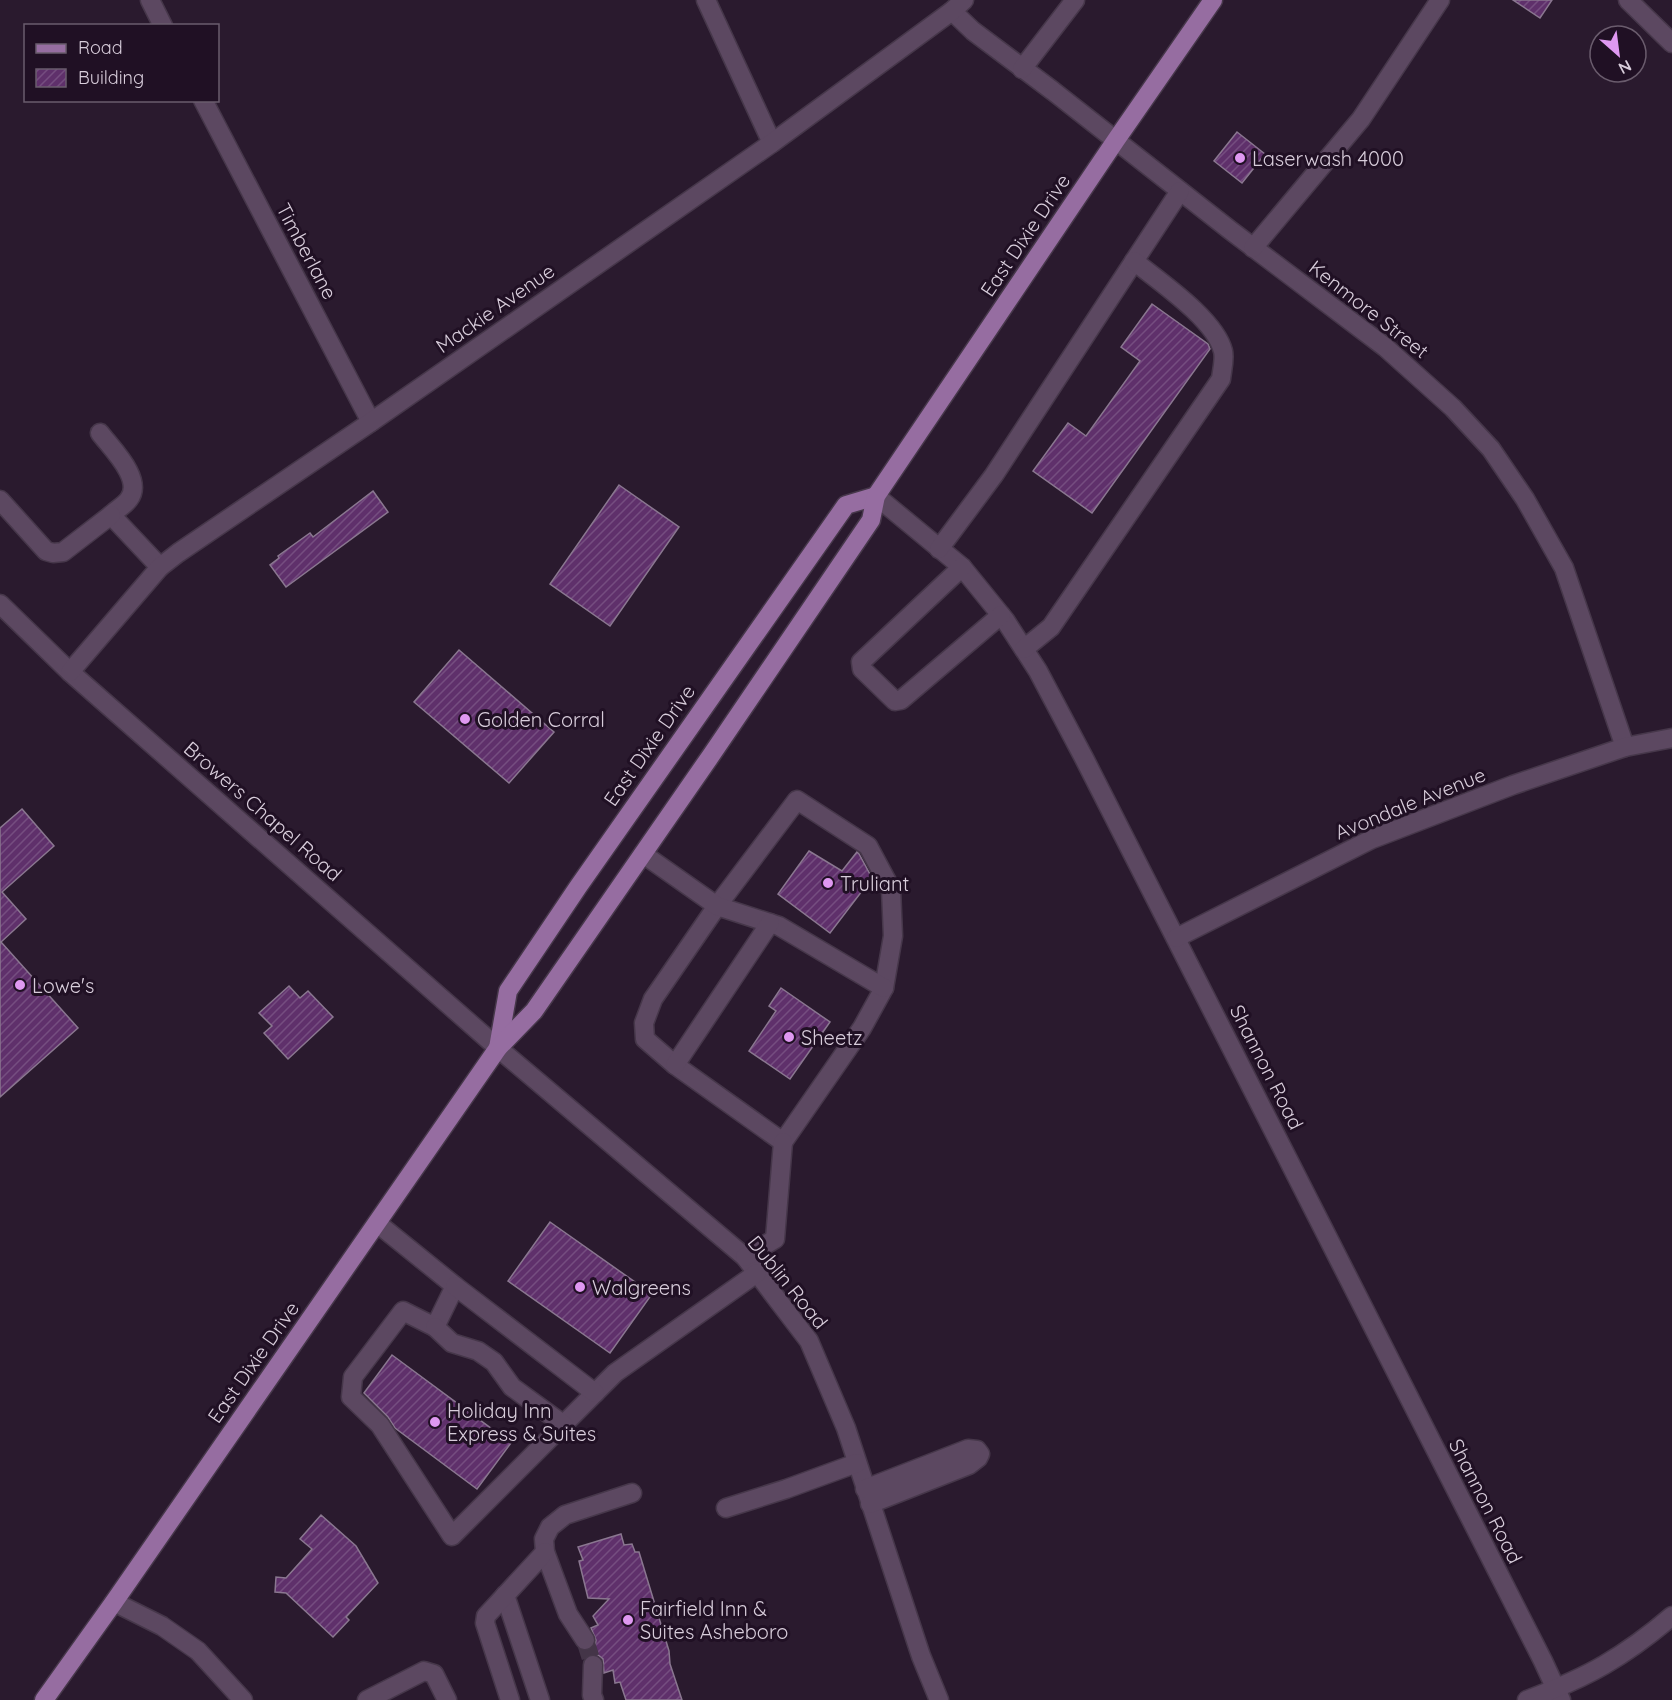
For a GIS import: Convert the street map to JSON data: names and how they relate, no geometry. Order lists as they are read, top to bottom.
{
  "streets": {
    "main road": ["East Dixie Drive"],
    "street": [
      "Timberlane",
      "Mackie Avenue",
      "Kenmore Street",
      "Avondale Avenue",
      "Browers Chapel Road",
      "Shannon Road",
      "Dublin Road"
    ]
  },
  "crossings": [
    ["East Dixie Drive", "Kenmore Street"],
    ["East Dixie Drive", "Browers Chapel Road"],
    ["East Dixie Drive", "Shannon Road"],
    ["East Dixie Drive", "Dublin Road"],
    ["Timberlane", "Mackie Avenue"],
    ["Mackie Avenue", "Kenmore Street"],
    ["Mackie Avenue", "Browers Chapel Road"],
    ["Kenmore Street", "Avondale Avenue"],
    ["Avondale Avenue", "Shannon Road"],
    ["Browers Chapel Road", "Dublin Road"]
  ],
  "places": [
    "Laserwash 4000",
    "Golden Corral",
    "Truliant",
    "Lowe's",
    "Sheetz",
    "Walgreens",
    "Holiday Inn Express & Suites",
    "Fairfield Inn & Suites Asheboro"
  ],
  "legend": ["Road", "Building"],
  "north": "bottom right"
}
